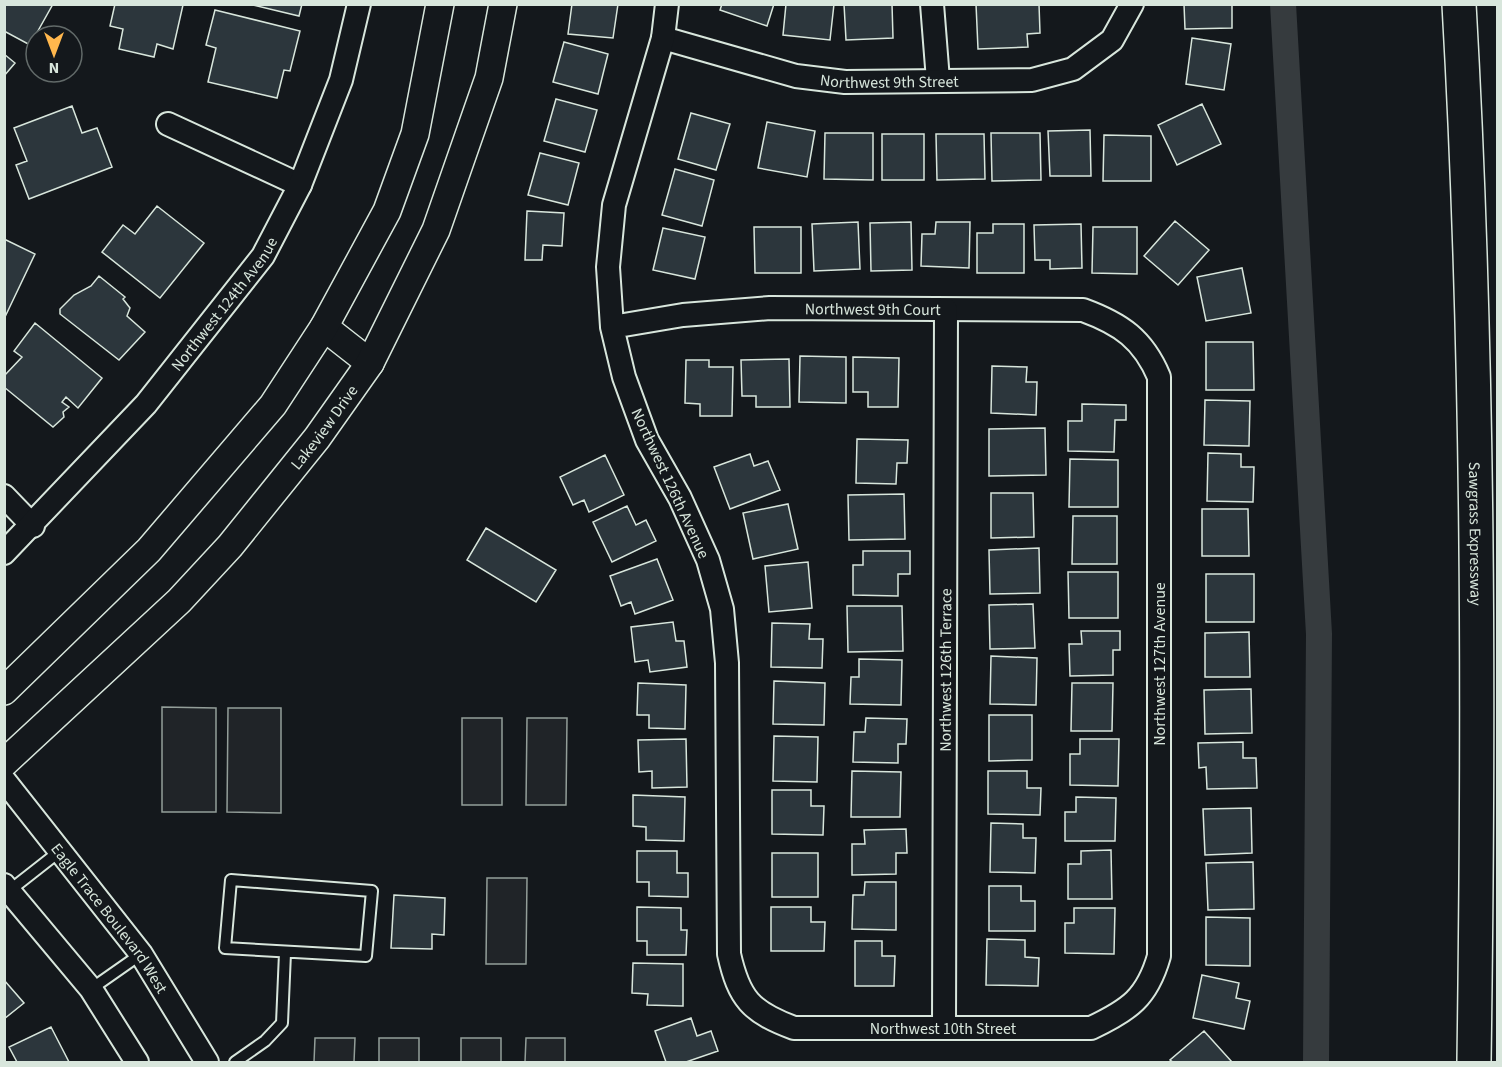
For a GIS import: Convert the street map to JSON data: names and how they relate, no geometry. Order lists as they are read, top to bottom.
{
  "streets": {
    "highway": ["Sawgrass Expressway"],
    "street": [
      "Northwest 9th Street",
      "Northwest 124th Avenue",
      "Northwest 9th Court",
      "Lakeview Drive",
      "Northwest 126th Avenue",
      "Northwest 127th Avenue",
      "Northwest 126th Terrace",
      "Eagle Trace Boulevard West",
      "Northwest 10th Street"
    ]
  },
  "crossings": [
    ["Northwest 9th Street", "Northwest 126th Avenue"],
    ["Northwest 9th Court", "Northwest 126th Avenue"],
    ["Northwest 9th Court", "Northwest 127th Avenue"],
    ["Northwest 9th Court", "Northwest 126th Terrace"],
    ["Northwest 126th Avenue", "Northwest 10th Street"],
    ["Northwest 127th Avenue", "Northwest 10th Street"],
    ["Northwest 126th Terrace", "Northwest 10th Street"]
  ],
  "north": "bottom"
}
